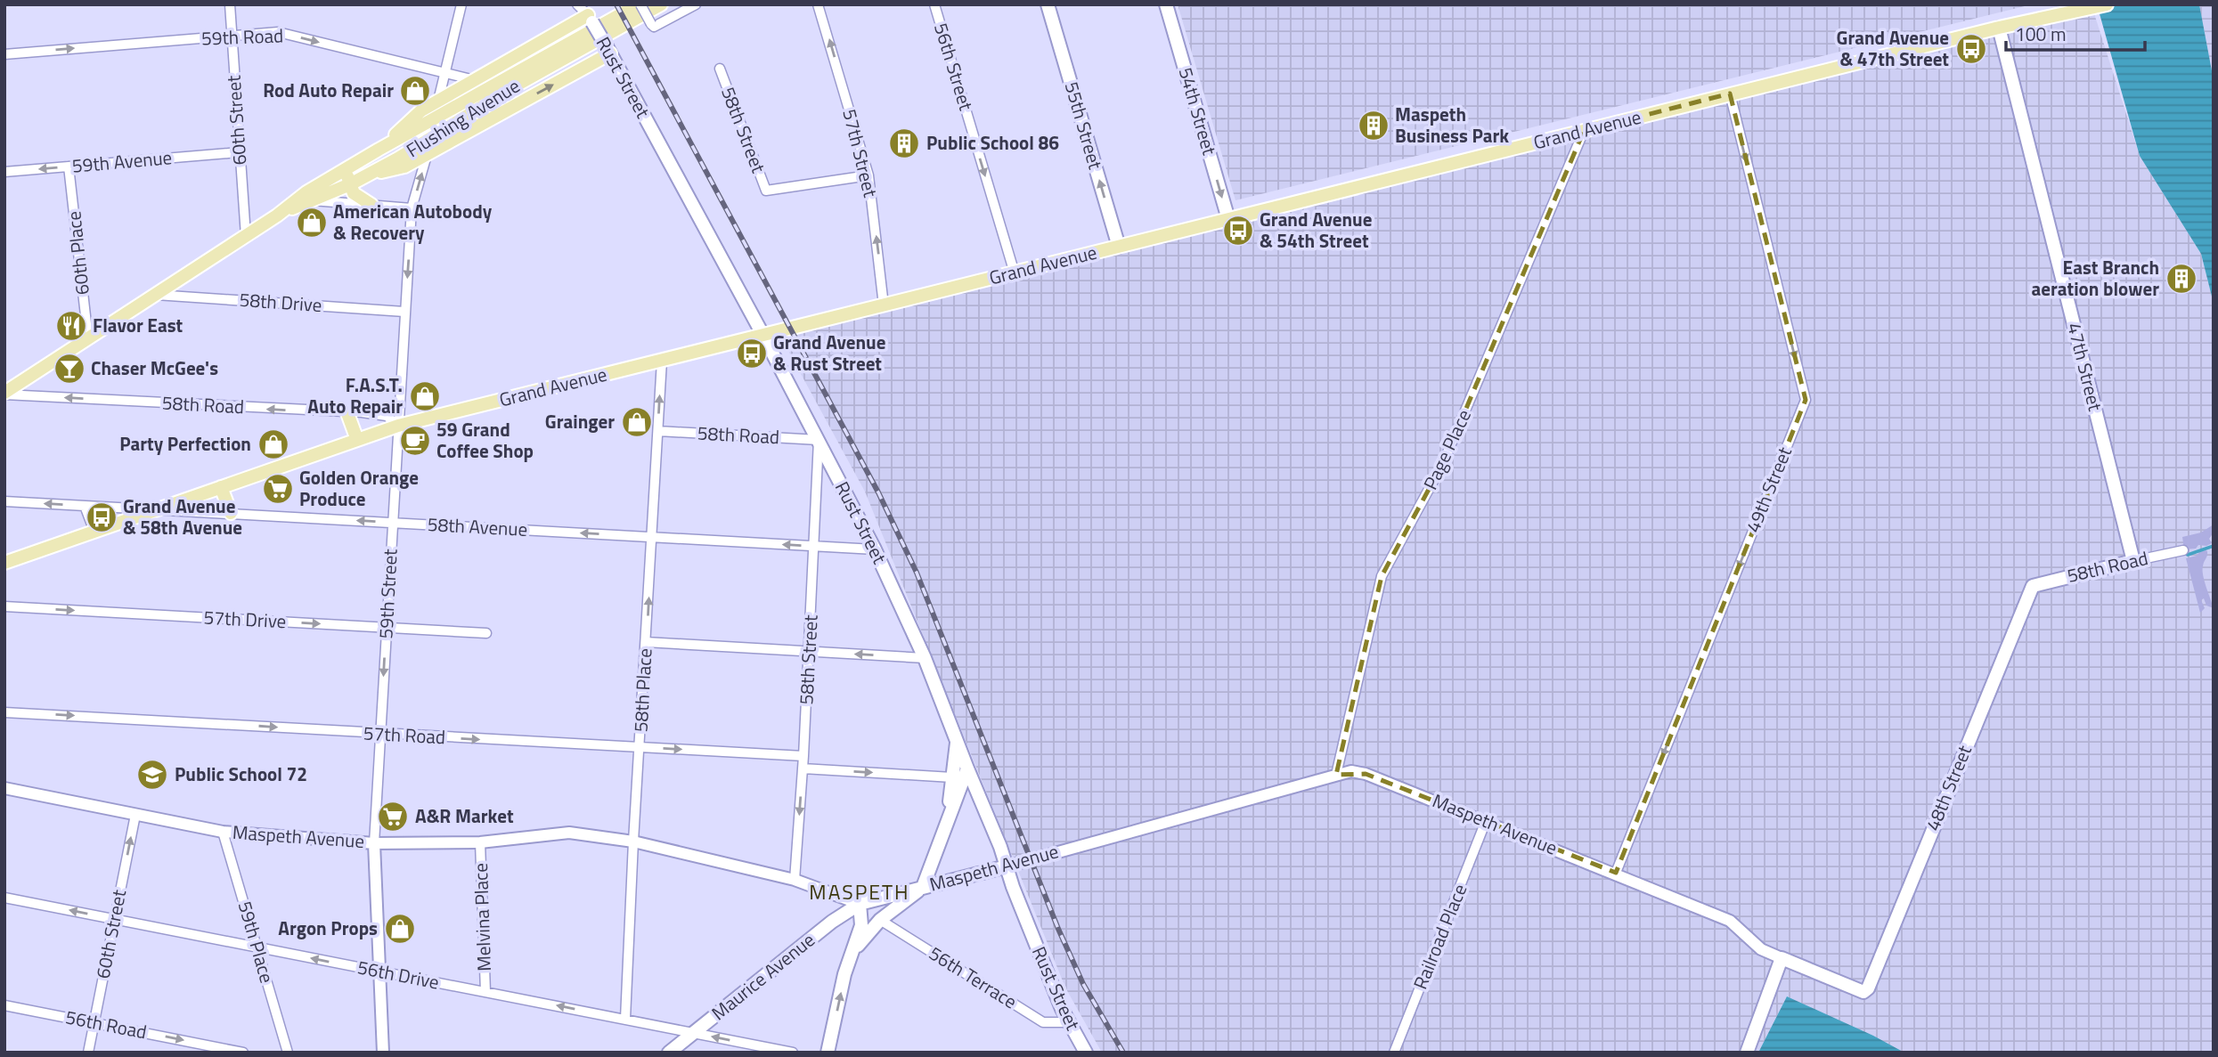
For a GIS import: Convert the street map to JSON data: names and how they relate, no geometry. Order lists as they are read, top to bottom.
{
  "streets": {
    "main road": [
      "Rust Street",
      "54th Street",
      "Flushing Avenue",
      "55th Street",
      "Grand Avenue",
      "47th Street",
      "58th Road",
      "48th Street",
      "Maspeth Avenue",
      "Maurice Avenue"
    ],
    "street": [
      "59th Road",
      "56th Street",
      "60th Street",
      "58th Street",
      "57th Street",
      "59th Avenue",
      "60th Place",
      "58th Drive",
      "Page Place",
      "49th Street",
      "58th Avenue",
      "59th Street",
      "57th Drive",
      "58th Place",
      "57th Road",
      "Melvina Place",
      "Railroad Place",
      "59th Place",
      "56th Drive",
      "56th Terrace",
      "56th Road"
    ]
  },
  "crossings": [
    ["59th Road", "60th Street"],
    ["56th Street", "Grand Avenue"],
    ["Rust Street", "58th Street"],
    ["Rust Street", "Grand Avenue"],
    ["Rust Street", "58th Road"],
    ["Rust Street", "58th Avenue"],
    ["Rust Street", "Maspeth Avenue"],
    ["Rust Street", "56th Terrace"],
    ["54th Street", "Grand Avenue"],
    ["Flushing Avenue", "60th Street"],
    ["Flushing Avenue", "60th Place"],
    ["Flushing Avenue", "58th Drive"],
    ["Flushing Avenue", "58th Road"],
    ["Flushing Avenue", "59th Street"],
    ["60th Street", "59th Avenue"],
    ["60th Street", "Maspeth Avenue"],
    ["60th Street", "56th Drive"],
    ["60th Street", "56th Road"],
    ["55th Street", "Grand Avenue"],
    ["58th Street", "57th Street"],
    ["58th Street", "58th Road"],
    ["58th Street", "58th Avenue"],
    ["58th Street", "57th Road"],
    ["58th Street", "Maspeth Avenue"],
    ["Grand Avenue", "57th Street"],
    ["Grand Avenue", "47th Street"],
    ["Grand Avenue", "58th Road"],
    ["Grand Avenue", "Page Place"],
    ["Grand Avenue", "49th Street"],
    ["Grand Avenue", "58th Avenue"],
    ["Grand Avenue", "59th Street"],
    ["Grand Avenue", "58th Place"],
    ["59th Avenue", "60th Place"],
    ["58th Drive", "59th Street"],
    ["47th Street", "58th Road"],
    ["58th Road", "59th Street"],
    ["58th Road", "58th Place"],
    ["58th Road", "48th Street"],
    ["Page Place", "Maspeth Avenue"],
    ["49th Street", "Maspeth Avenue"],
    ["58th Avenue", "59th Street"],
    ["58th Avenue", "58th Place"],
    ["59th Street", "57th Drive"],
    ["59th Street", "57th Road"],
    ["59th Street", "Maspeth Avenue"],
    ["59th Street", "56th Drive"],
    ["58th Place", "57th Road"],
    ["58th Place", "Maspeth Avenue"],
    ["58th Place", "56th Drive"],
    ["48th Street", "Maspeth Avenue"],
    ["Maspeth Avenue", "Melvina Place"],
    ["Maspeth Avenue", "Railroad Place"],
    ["Maspeth Avenue", "59th Place"],
    ["Maspeth Avenue", "Maurice Avenue"],
    ["Melvina Place", "56th Drive"],
    ["59th Place", "56th Drive"],
    ["56th Drive", "Maurice Avenue"]
  ],
  "one_way": [
    "59th Road",
    "56th Street",
    "54th Street",
    "55th Street",
    "57th Street",
    "58th Road",
    "49th Street",
    "58th Avenue",
    "57th Drive",
    "57th Road",
    "56th Drive",
    "56th Road"
  ],
  "districts": ["MASPETH"],
  "places": {
    "bus stop": [
      "Grand Avenue & 47th Street",
      "Grand Avenue & 54th Street",
      "Grand Avenue & Rust Street",
      "Grand Avenue & 58th Avenue"
    ],
    "shop": [
      "Rod Auto Repair",
      "American Autobody & Recovery",
      "F.A.S.T. Auto Repair",
      "Grainger",
      "Party Perfection",
      "Argon Props"
    ],
    "building": ["Maspeth Business Park", "Public School 86", "East Branch aeration blower"],
    "restaurant": ["Flavor East"],
    "bar": ["Chaser McGee's"],
    "cafe": ["59 Grand Coffee Shop"],
    "supermarket": ["Golden Orange Produce", "A&R Market"],
    "school or university": ["Public School 72"]
  },
  "scale_bar": "100 m"
}
